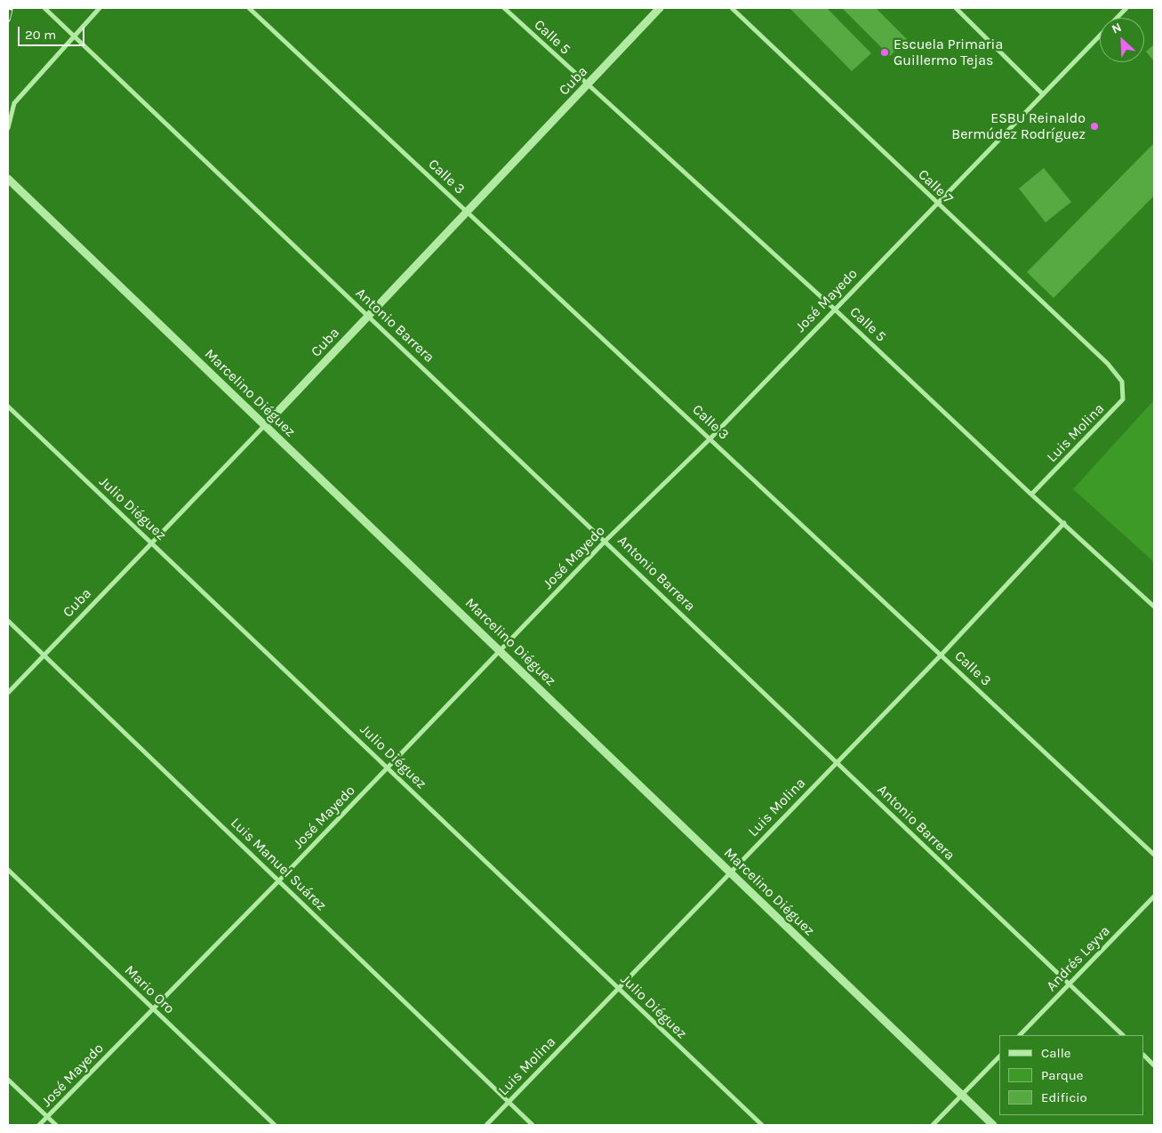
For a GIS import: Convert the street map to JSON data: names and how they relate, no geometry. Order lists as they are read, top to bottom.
{
  "streets": {
    "street": [
      "Calle 5",
      "Cuba",
      "Calle 3",
      "Calle 7",
      "José Mayedo",
      "Antonio Barrera",
      "Marcelino Diéguez",
      "Luis Molina",
      "Julio Diéguez",
      "Luis Manuel Suárez",
      "Andrés Leyva",
      "Mario Oro"
    ]
  },
  "crossings": [
    ["Calle 5", "Cuba"],
    ["Calle 5", "José Mayedo"],
    ["Calle 5", "Luis Molina"],
    ["Cuba", "Calle 3"],
    ["Cuba", "Antonio Barrera"],
    ["Cuba", "Marcelino Diéguez"],
    ["Cuba", "Julio Diéguez"],
    ["Cuba", "Luis Manuel Suárez"],
    ["Calle 3", "José Mayedo"],
    ["Calle 3", "Luis Molina"],
    ["Calle 7", "José Mayedo"],
    ["Calle 7", "Luis Molina"],
    ["José Mayedo", "Antonio Barrera"],
    ["José Mayedo", "Marcelino Diéguez"],
    ["José Mayedo", "Julio Diéguez"],
    ["José Mayedo", "Luis Manuel Suárez"],
    ["José Mayedo", "Mario Oro"],
    ["Antonio Barrera", "Luis Molina"],
    ["Antonio Barrera", "Andrés Leyva"],
    ["Marcelino Diéguez", "Luis Molina"],
    ["Luis Molina", "Julio Diéguez"],
    ["Luis Molina", "Luis Manuel Suárez"]
  ],
  "places": ["Escuela Primaria Guillermo Tejas", "ESBU Reinaldo Bermúdez Rodríguez"],
  "legend": ["Calle", "Parque", "Edificio"],
  "scale_bar": "20 m",
  "north": "top left"
}
